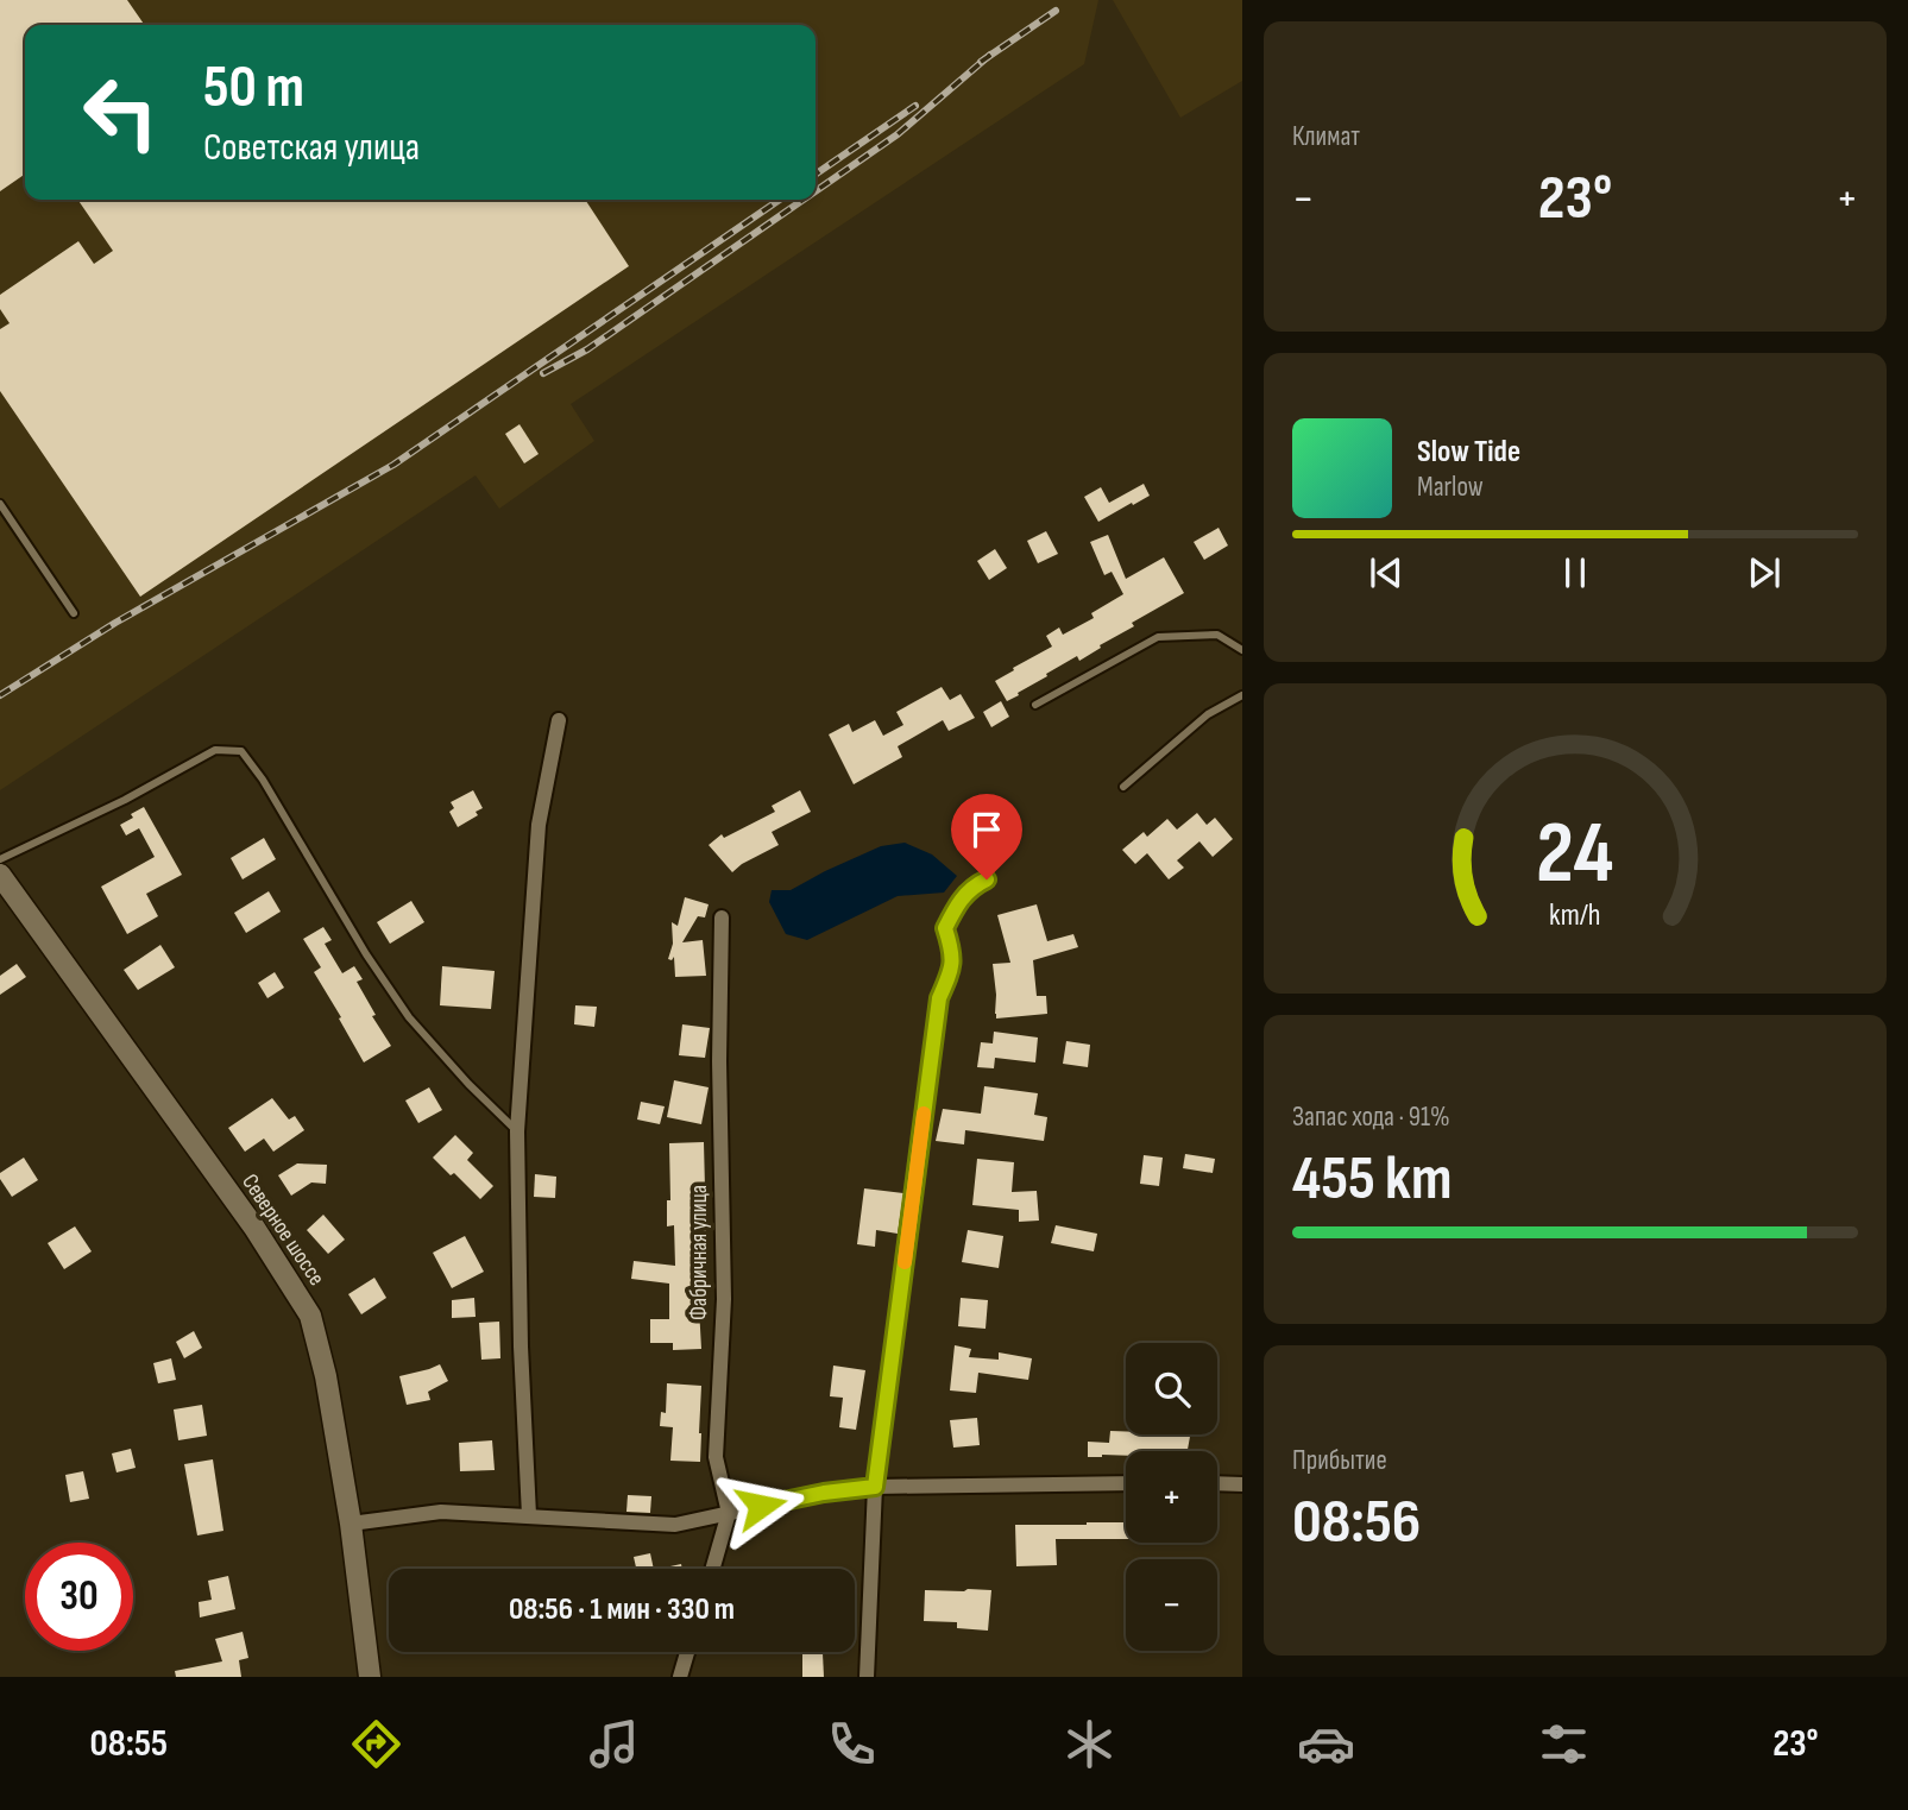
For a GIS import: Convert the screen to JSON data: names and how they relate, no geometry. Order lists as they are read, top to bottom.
{
  "streets": {
    "main road": ["Северное шоссе"],
    "street": ["Фабричная улица"]
  },
  "page": {
    "tile": [
      "Климат",
      ["Запас хода · 91%", "455 km"],
      ["Прибытие", "08:56"]
    ],
    "turn": ["50 m", "Советская улица"],
    "heat": ["−", "23°", "+"],
    "song": ["Slow Tide", "Marlow"],
    "map_buttons": ["+", "−"],
    "limit": "30",
    "trip": "08:56 · 1 мин · 330 m",
    "tabs": ["08:55", "23°"],
    "gauge": ["24", "km/h"]
  }
}
